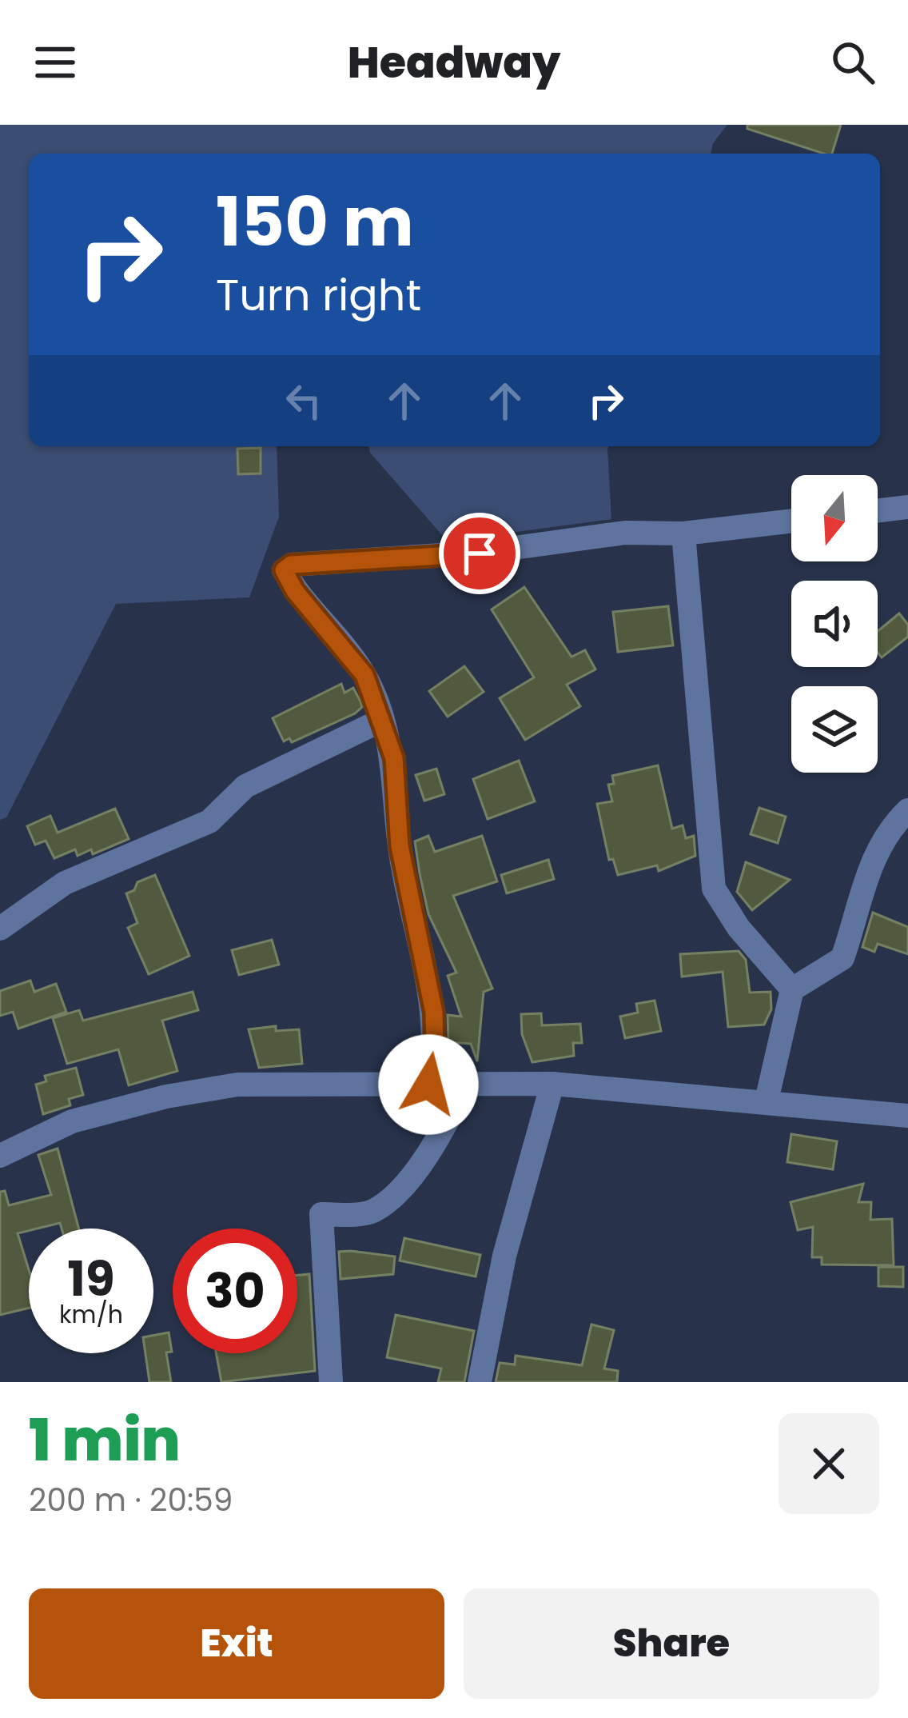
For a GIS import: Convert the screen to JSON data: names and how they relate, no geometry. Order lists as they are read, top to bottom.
{
  "north": "bottom",
  "page": {
    "header": "Headway",
    "turn": ["150 m", "Turn right"],
    "speed": "19 km/h",
    "limit": "30",
    "heading": ["1 min", "200 m · 20:59"],
    "buttons": ["Exit", "Share"]
  }
}
